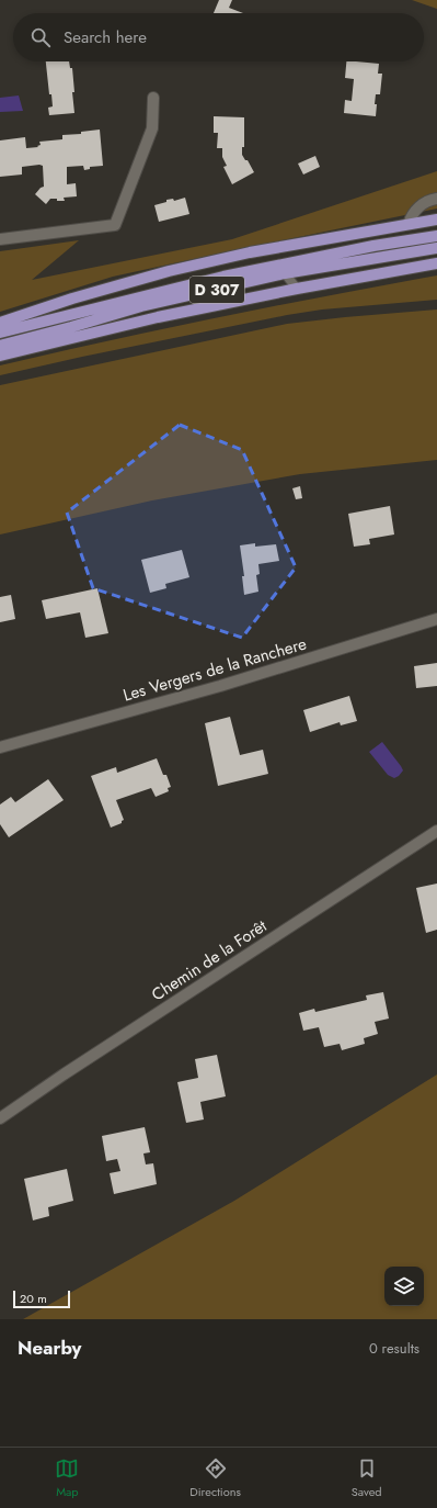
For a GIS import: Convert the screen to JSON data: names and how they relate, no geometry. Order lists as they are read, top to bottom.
{
  "streets": {
    "main road": ["D 307"],
    "street": ["Les Vergers de la Ranchere", "Chemin de la Forêt"]
  },
  "scale_bar": "20 m",
  "page": {
    "search": "Search here",
    "scale": "20 m",
    "heading": ["Nearby", "0 results"],
    "nav": ["Map", "Directions", "Saved"]
  }
}
